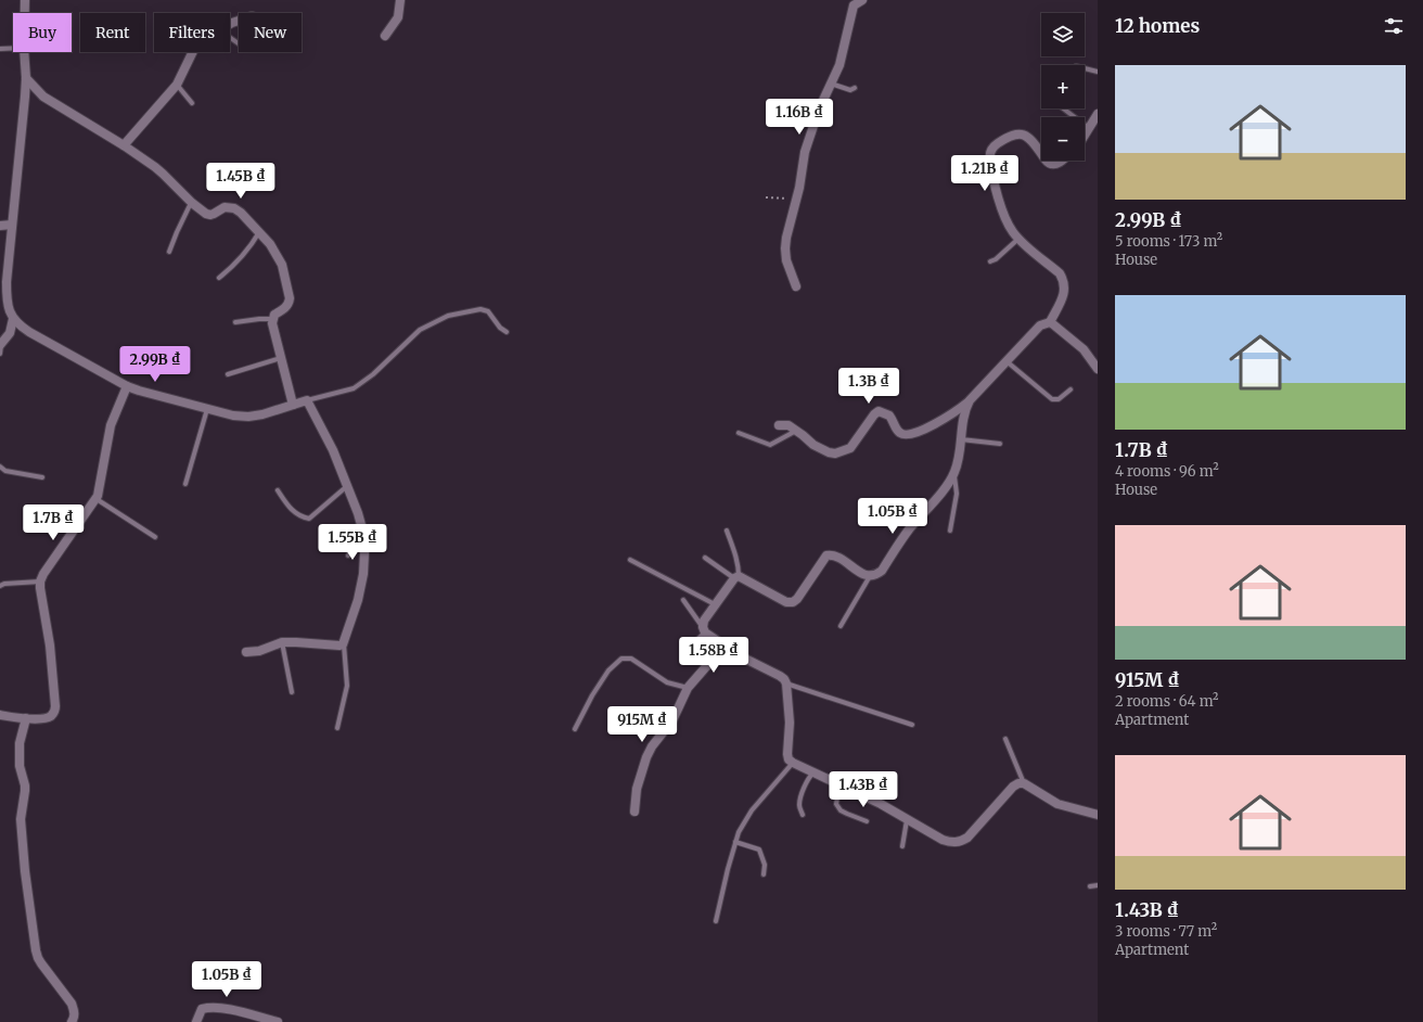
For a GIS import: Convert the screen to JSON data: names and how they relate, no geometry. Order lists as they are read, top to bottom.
{
  "page": {
    "heading": "12 homes",
    "map_buttons": ["+", "−"],
    "chip": [
      "Buy",
      "Rent",
      "Filters",
      "New"
    ],
    "list": [
      {
        "name": "2.99B ₫",
        "note": "5 rooms · 173 m² · House"
      },
      {
        "name": "1.7B ₫",
        "note": "4 rooms · 96 m² · House"
      },
      {
        "name": "915M ₫",
        "note": "2 rooms · 64 m² · Apartment"
      },
      {
        "name": "1.43B ₫",
        "note": "3 rooms · 77 m² · Apartment"
      }
    ],
    "price": [
      "1.16B ₫",
      "1.21B ₫",
      "1.45B ₫",
      "2.99B ₫",
      "1.3B ₫",
      "1.05B ₫",
      "1.7B ₫",
      "1.55B ₫",
      "1.58B ₫",
      "915M ₫",
      "1.43B ₫",
      "1.05B ₫"
    ]
  }
}
